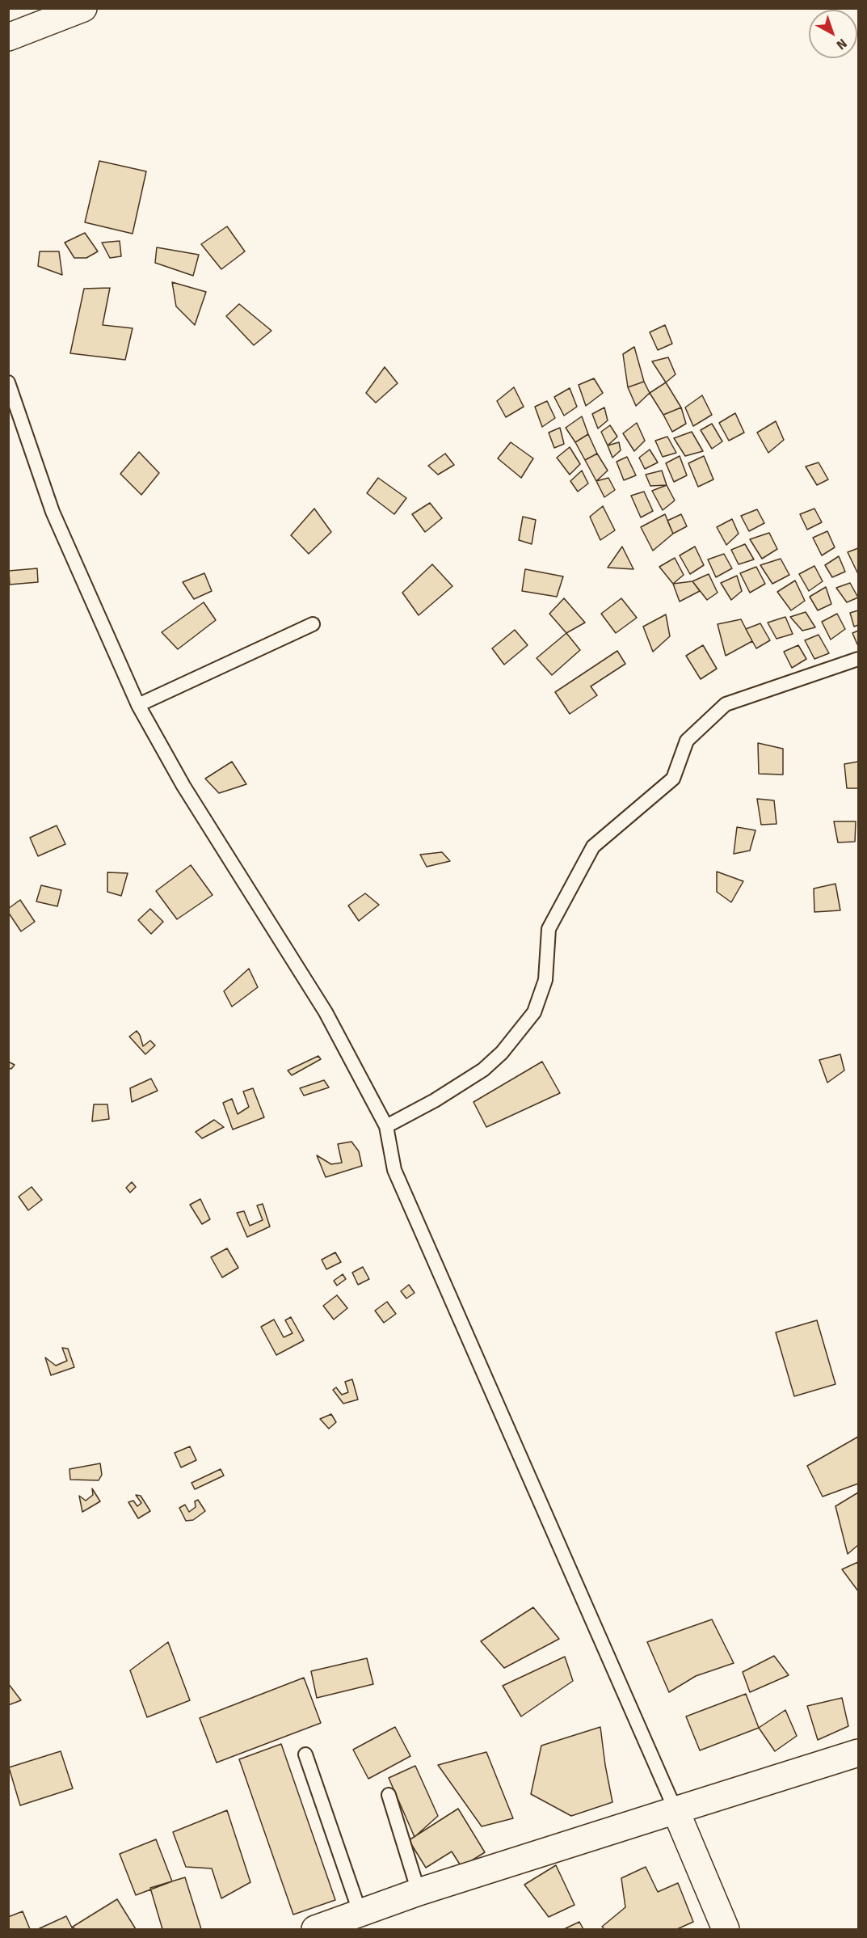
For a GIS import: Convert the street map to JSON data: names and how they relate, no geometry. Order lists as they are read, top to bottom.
{
  "north": "bottom right"
}
